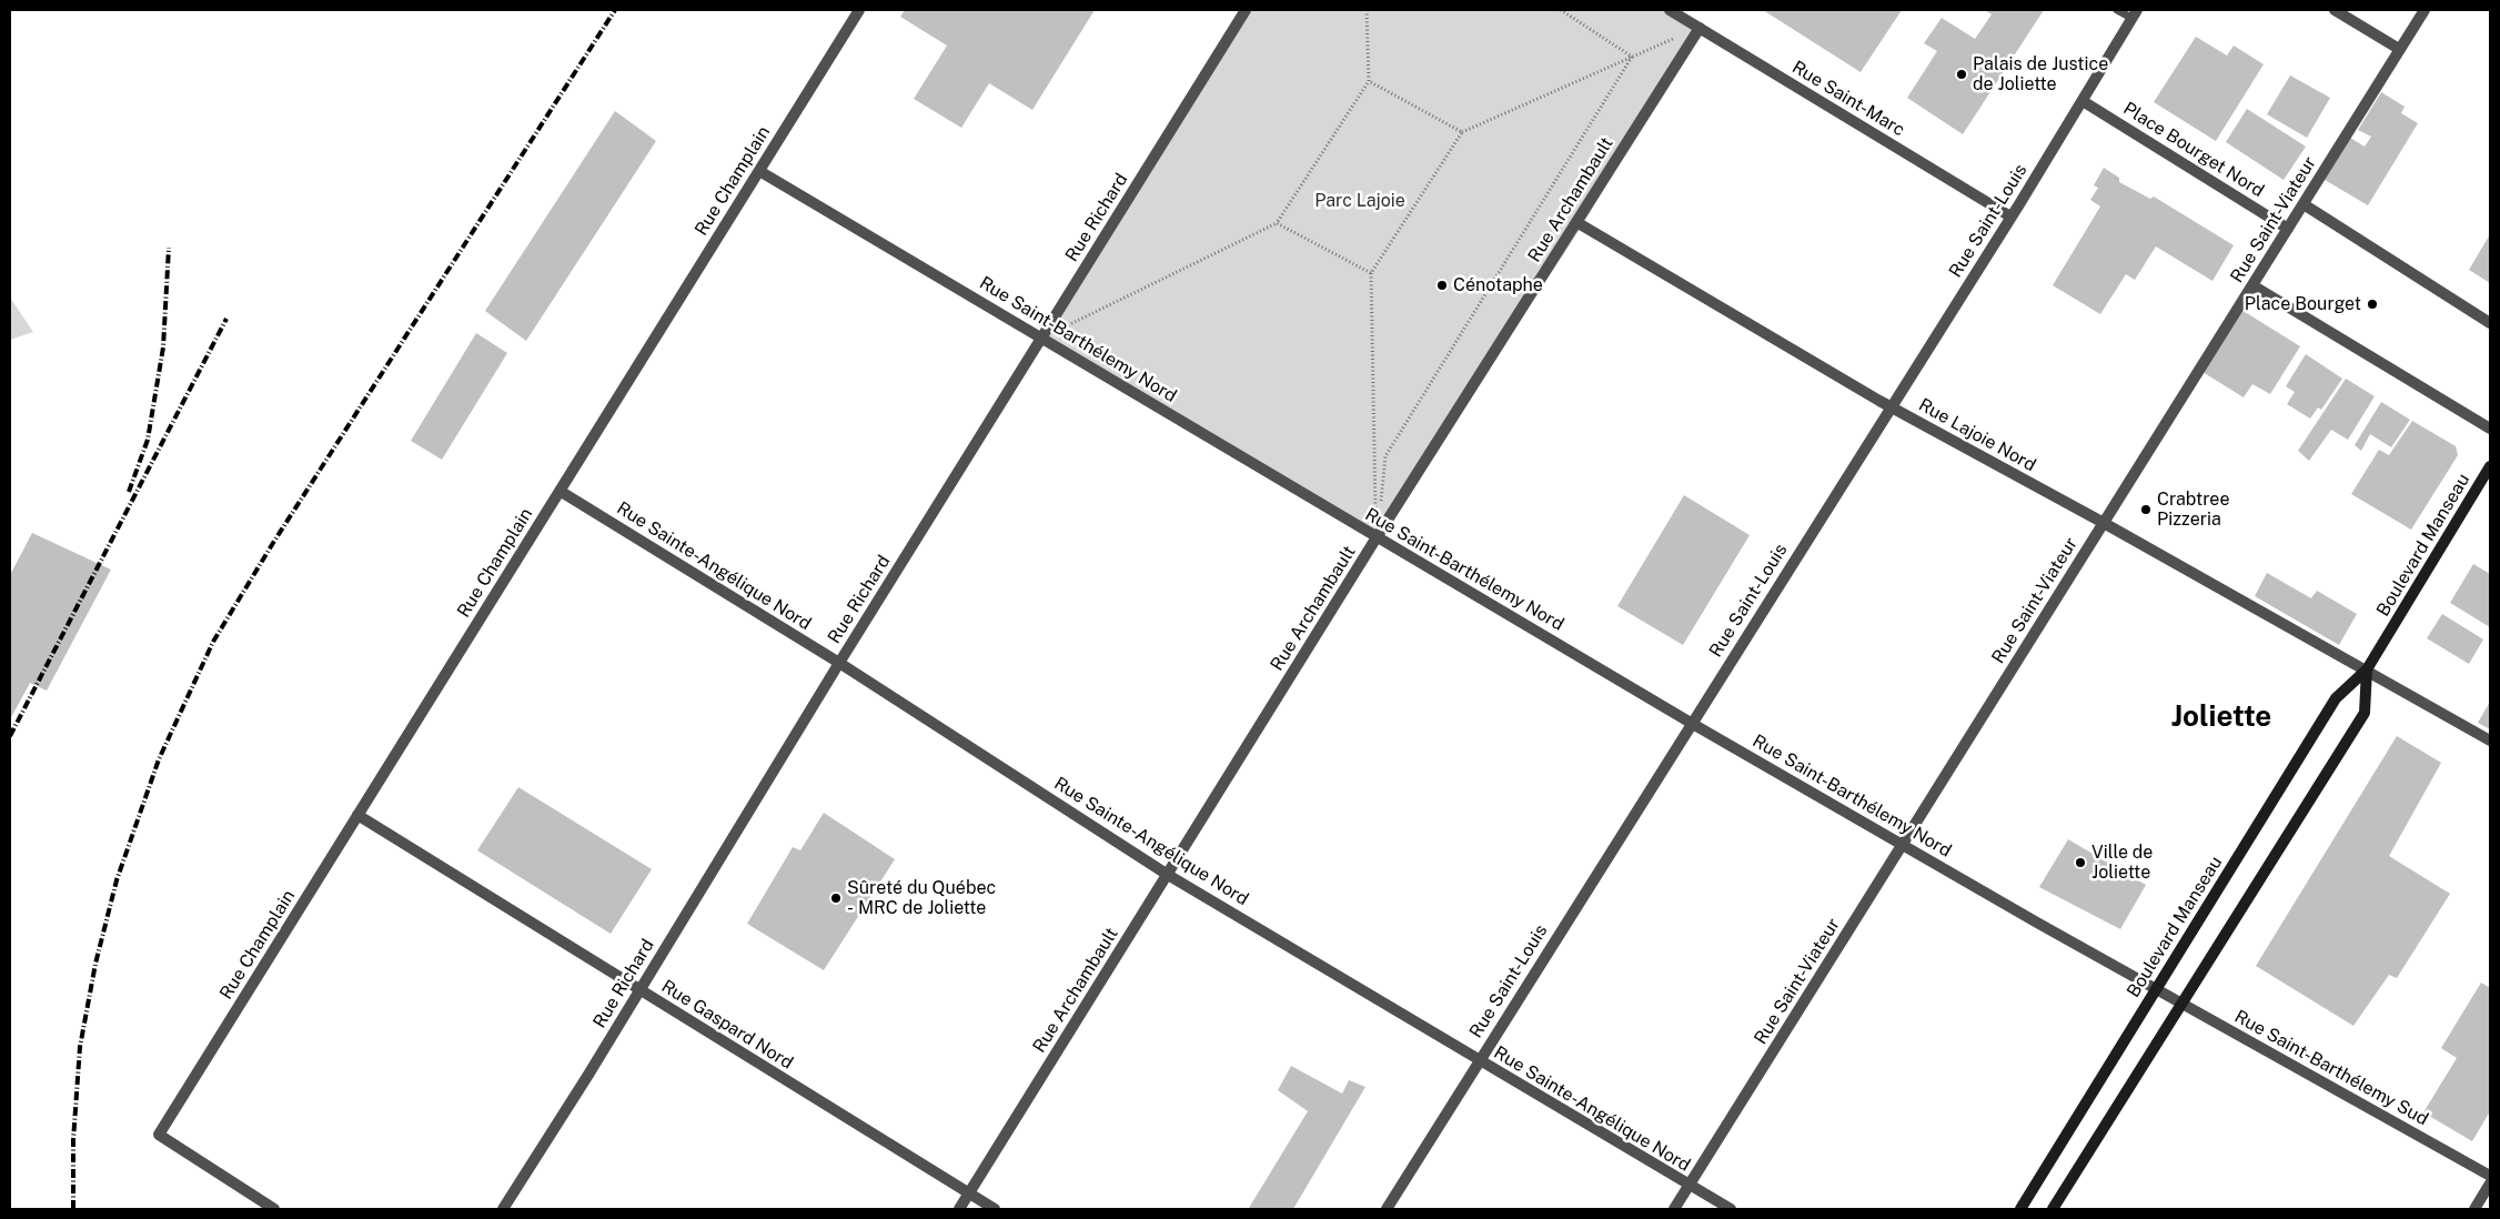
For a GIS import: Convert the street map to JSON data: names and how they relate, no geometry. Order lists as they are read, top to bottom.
{
  "streets": {
    "main road": ["Boulevard Manseau"],
    "street": [
      "Rue Saint-Marc",
      "Place Bourget Nord",
      "Rue Champlain",
      "Rue Archambault",
      "Rue Richard",
      "Rue Saint-Viateur",
      "Rue Saint-Louis",
      "Rue Saint-Barthélemy Nord",
      "Rue Lajoie Nord",
      "Rue Sainte-Angélique Nord",
      "Rue Gaspard Nord",
      "Rue Saint-Barthélemy Sud"
    ]
  },
  "crossings": [
    ["Rue Saint-Marc", "Rue Archambault"],
    ["Rue Saint-Marc", "Rue Saint-Louis"],
    ["Place Bourget Nord", "Rue Saint-Viateur"],
    ["Place Bourget Nord", "Rue Saint-Louis"],
    ["Rue Champlain", "Rue Saint-Barthélemy Nord"],
    ["Rue Champlain", "Rue Sainte-Angélique Nord"],
    ["Rue Champlain", "Rue Gaspard Nord"],
    ["Rue Archambault", "Rue Saint-Barthélemy Nord"],
    ["Rue Archambault", "Rue Lajoie Nord"],
    ["Rue Archambault", "Rue Sainte-Angélique Nord"],
    ["Rue Archambault", "Rue Gaspard Nord"],
    ["Rue Richard", "Rue Saint-Barthélemy Nord"],
    ["Rue Richard", "Rue Sainte-Angélique Nord"],
    ["Rue Richard", "Rue Gaspard Nord"],
    ["Rue Saint-Viateur", "Rue Saint-Barthélemy Nord"],
    ["Rue Saint-Viateur", "Rue Lajoie Nord"],
    ["Rue Saint-Viateur", "Rue Sainte-Angélique Nord"],
    ["Rue Saint-Louis", "Rue Saint-Barthélemy Nord"],
    ["Rue Saint-Louis", "Rue Lajoie Nord"],
    ["Rue Saint-Louis", "Rue Sainte-Angélique Nord"],
    ["Rue Saint-Barthélemy Nord", "Boulevard Manseau"],
    ["Rue Saint-Barthélemy Nord", "Rue Saint-Barthélemy Sud"],
    ["Rue Lajoie Nord", "Boulevard Manseau"],
    ["Boulevard Manseau", "Rue Saint-Barthélemy Sud"]
  ],
  "districts": ["Joliette"],
  "parks": ["Parc Lajoie"],
  "places": [
    "Palais de Justice de Joliette",
    "Cénotaphe",
    "Place Bourget",
    "Crabtree Pizzeria",
    "Ville de Joliette",
    "Sûreté du Québec - MRC de Joliette"
  ]
}
